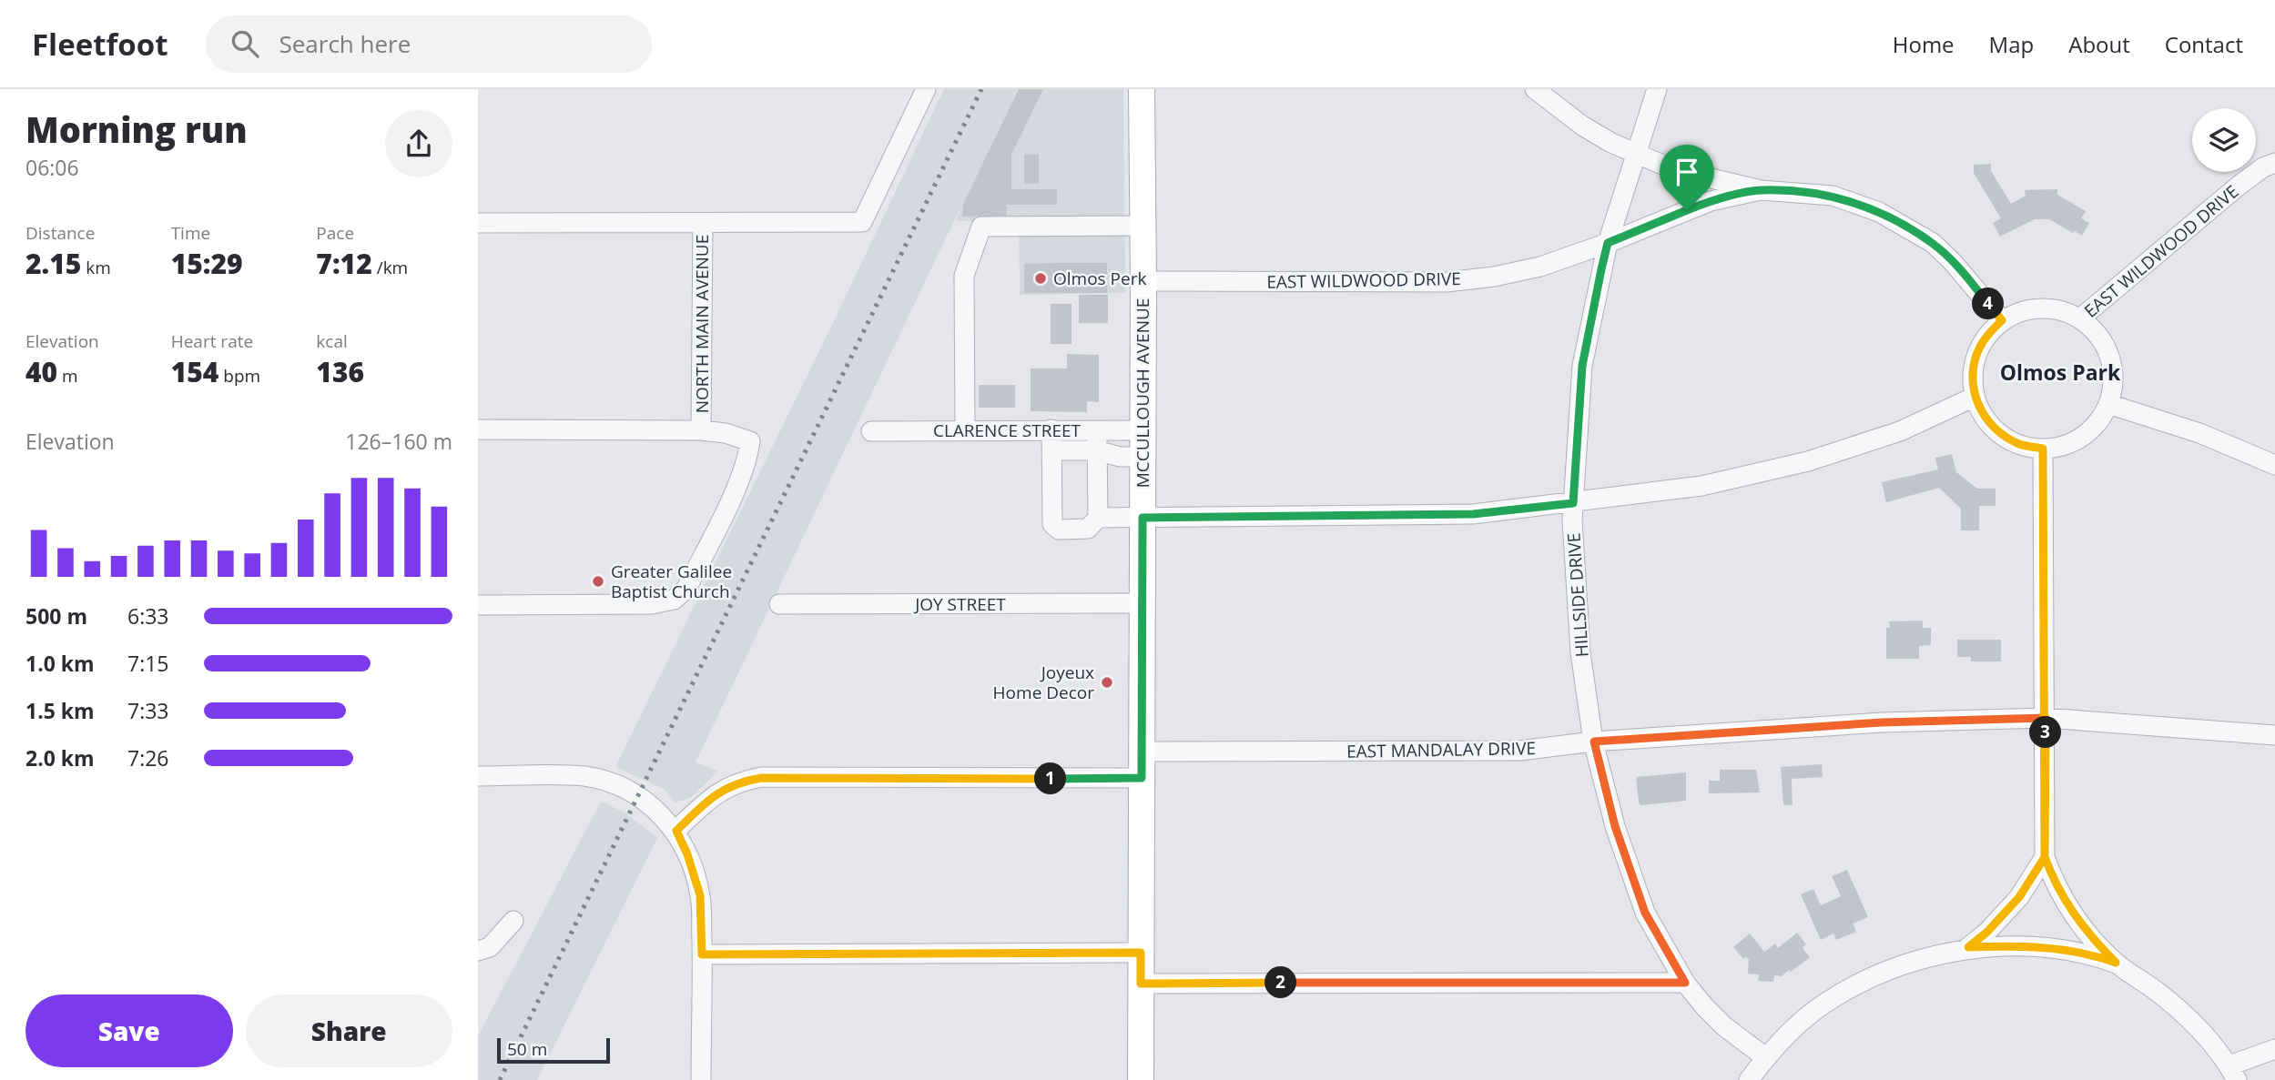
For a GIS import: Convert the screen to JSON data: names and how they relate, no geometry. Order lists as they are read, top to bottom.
{
  "streets": {
    "main road": ["MCCULLOUGH AVENUE"],
    "street": [
      "EAST WILDWOOD DRIVE",
      "NORTH MAIN AVENUE",
      "CLARENCE STREET",
      "HILLSIDE DRIVE",
      "JOY STREET",
      "EAST MANDALAY DRIVE"
    ]
  },
  "crossings": [
    ["EAST WILDWOOD DRIVE", "MCCULLOUGH AVENUE"],
    ["EAST WILDWOOD DRIVE", "HILLSIDE DRIVE"],
    ["MCCULLOUGH AVENUE", "CLARENCE STREET"],
    ["MCCULLOUGH AVENUE", "JOY STREET"],
    ["MCCULLOUGH AVENUE", "EAST MANDALAY DRIVE"],
    ["HILLSIDE DRIVE", "EAST MANDALAY DRIVE"]
  ],
  "districts": ["Olmos Park"],
  "places": ["Olmos Perk", "Greater Galilee Baptist Church", "Joyeux Home Decor"],
  "scale_bar": "50 m",
  "page": {
    "header": "Fleetfoot",
    "search": "Search here",
    "nav": [
      "Home",
      "Map",
      "About",
      "Contact"
    ],
    "heading": ["Morning run", "06:06"],
    "stats": [
      ["Distance", "2.15 km"],
      ["Time", "15:29"],
      ["Pace", "7:12 /km"],
      ["Elevation", "40 m"],
      ["Heart rate", "154 bpm"],
      ["kcal", "136"]
    ],
    "pins": [
      "4",
      "3",
      "1",
      "2"
    ],
    "chart": ["Elevation", "126–160 m"],
    "list": [
      {
        "name": "500 m",
        "note": "6:33"
      },
      {
        "name": "1.0 km",
        "note": "7:15"
      },
      {
        "name": "1.5 km",
        "note": "7:33"
      },
      {
        "name": "2.0 km",
        "note": "7:26"
      }
    ],
    "buttons": ["Save", "Share"],
    "scale": "50 m"
  }
}
